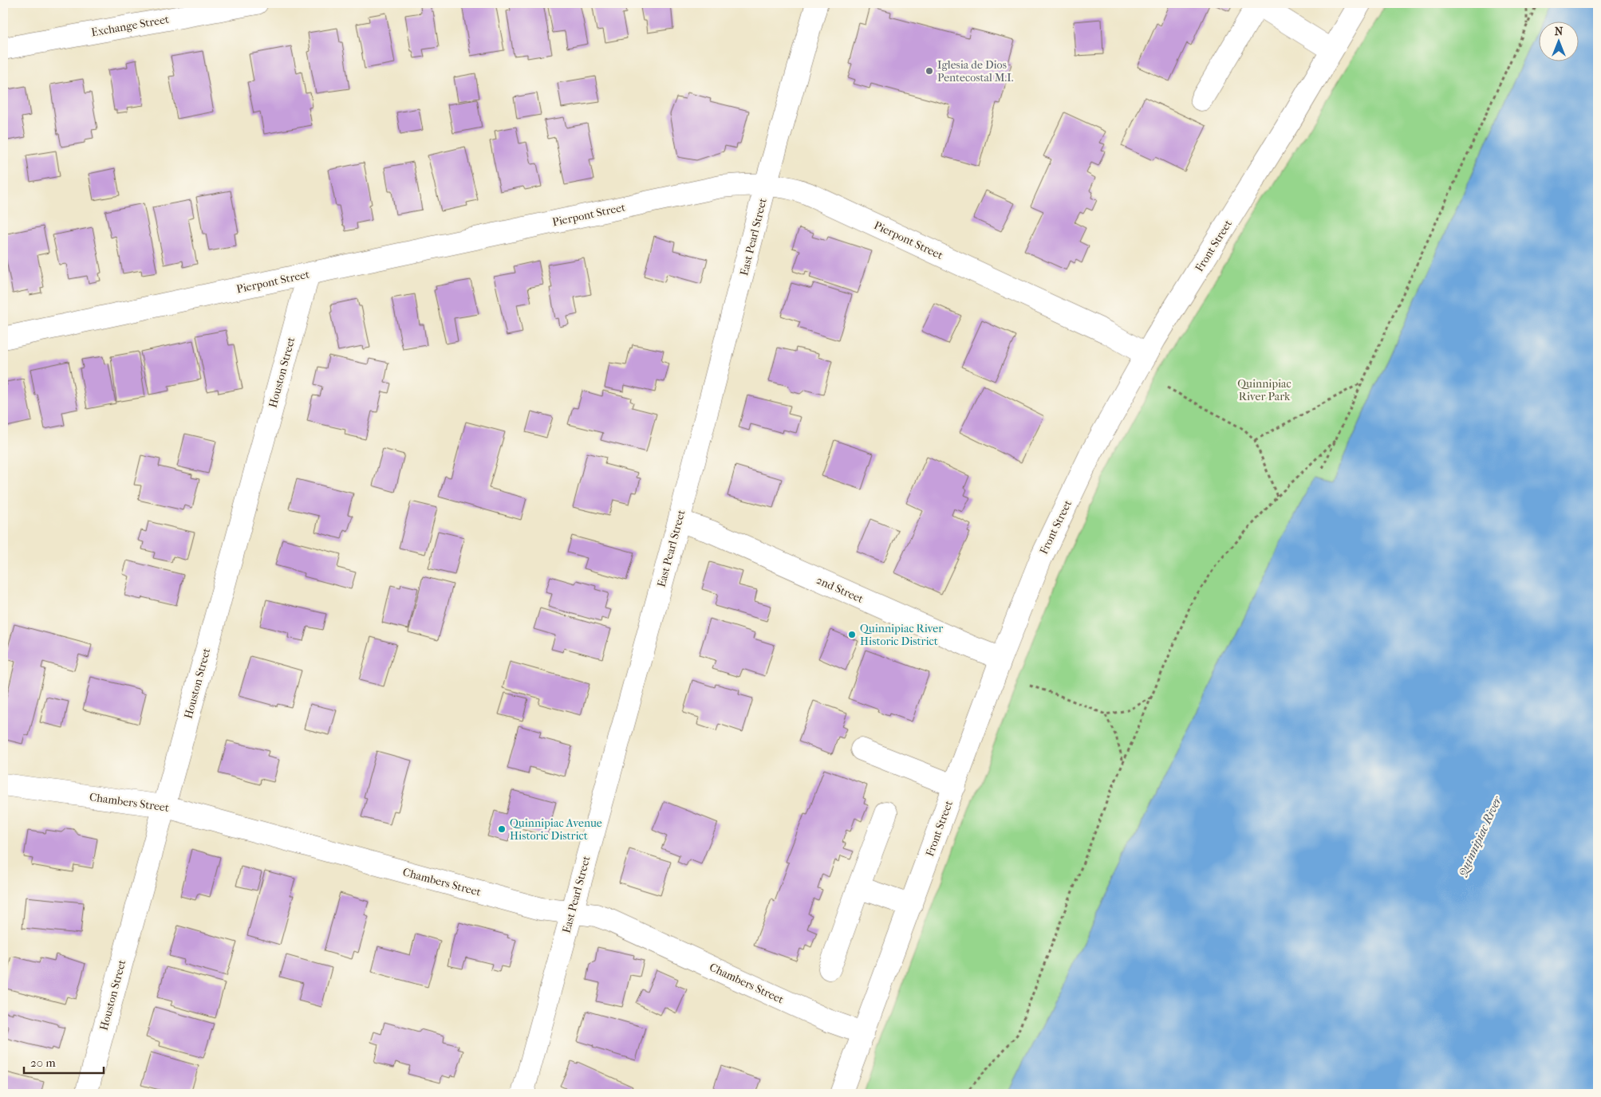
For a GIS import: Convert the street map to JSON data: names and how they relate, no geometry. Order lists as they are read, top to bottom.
{
  "streets": {
    "street": [
      "Exchange Street",
      "Pierpont Street",
      "East Pearl Street",
      "Front Street",
      "Houston Street",
      "2nd Street",
      "Chambers Street"
    ]
  },
  "crossings": [
    ["Pierpont Street", "East Pearl Street"],
    ["Pierpont Street", "Front Street"],
    ["Pierpont Street", "Houston Street"],
    ["East Pearl Street", "2nd Street"],
    ["East Pearl Street", "Chambers Street"],
    ["Front Street", "2nd Street"],
    ["Front Street", "Chambers Street"],
    ["Houston Street", "Chambers Street"]
  ],
  "water": ["Quinnipiac River"],
  "parks": ["Quinnipiac River Park"],
  "places": ["Iglesia de Dios Pentecostal M.I.", "Quinnipiac River Historic District", "Quinnipiac Avenue Historic District"],
  "scale_bar": "20 m",
  "north": "top"
}
